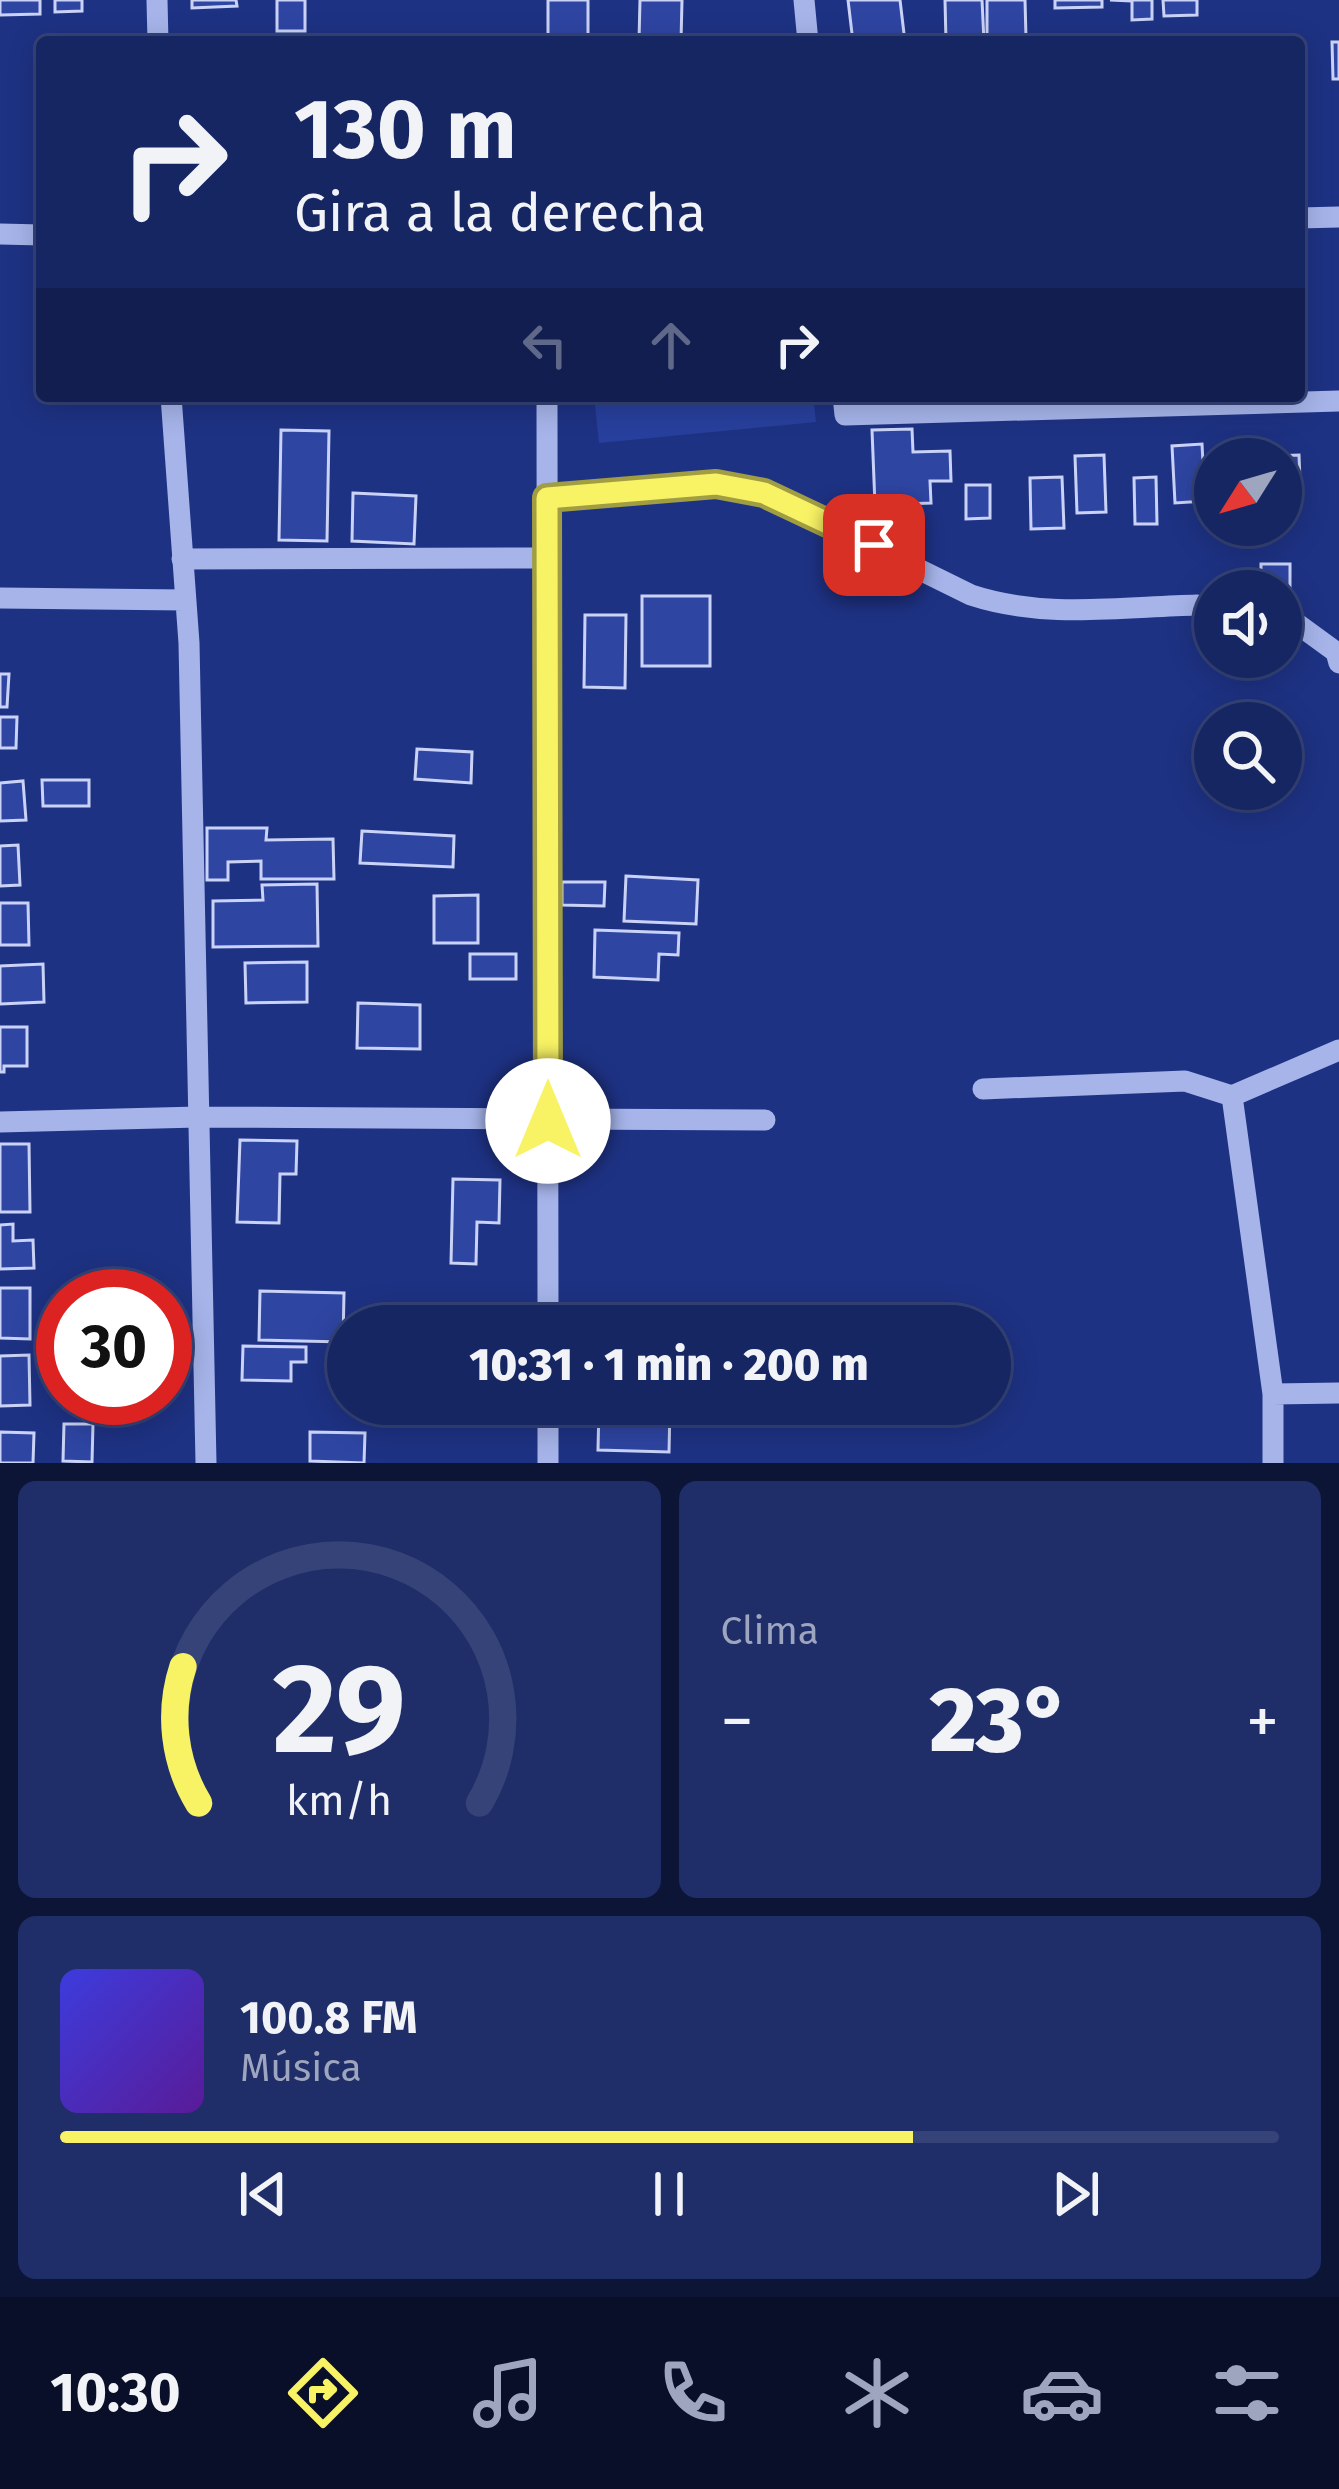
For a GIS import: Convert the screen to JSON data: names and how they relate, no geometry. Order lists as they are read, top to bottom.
{
  "north": "bottom left",
  "page": {
    "turn": ["130 m", "Gira a la derecha"],
    "limit": "30",
    "trip": "10:31 · 1 min · 200 m",
    "tile": "Clima",
    "heat": ["−", "23°", "+"],
    "song": ["100.8 FM", "Música"],
    "tabs": "10:30",
    "gauge": ["29", "km/h"]
  }
}
